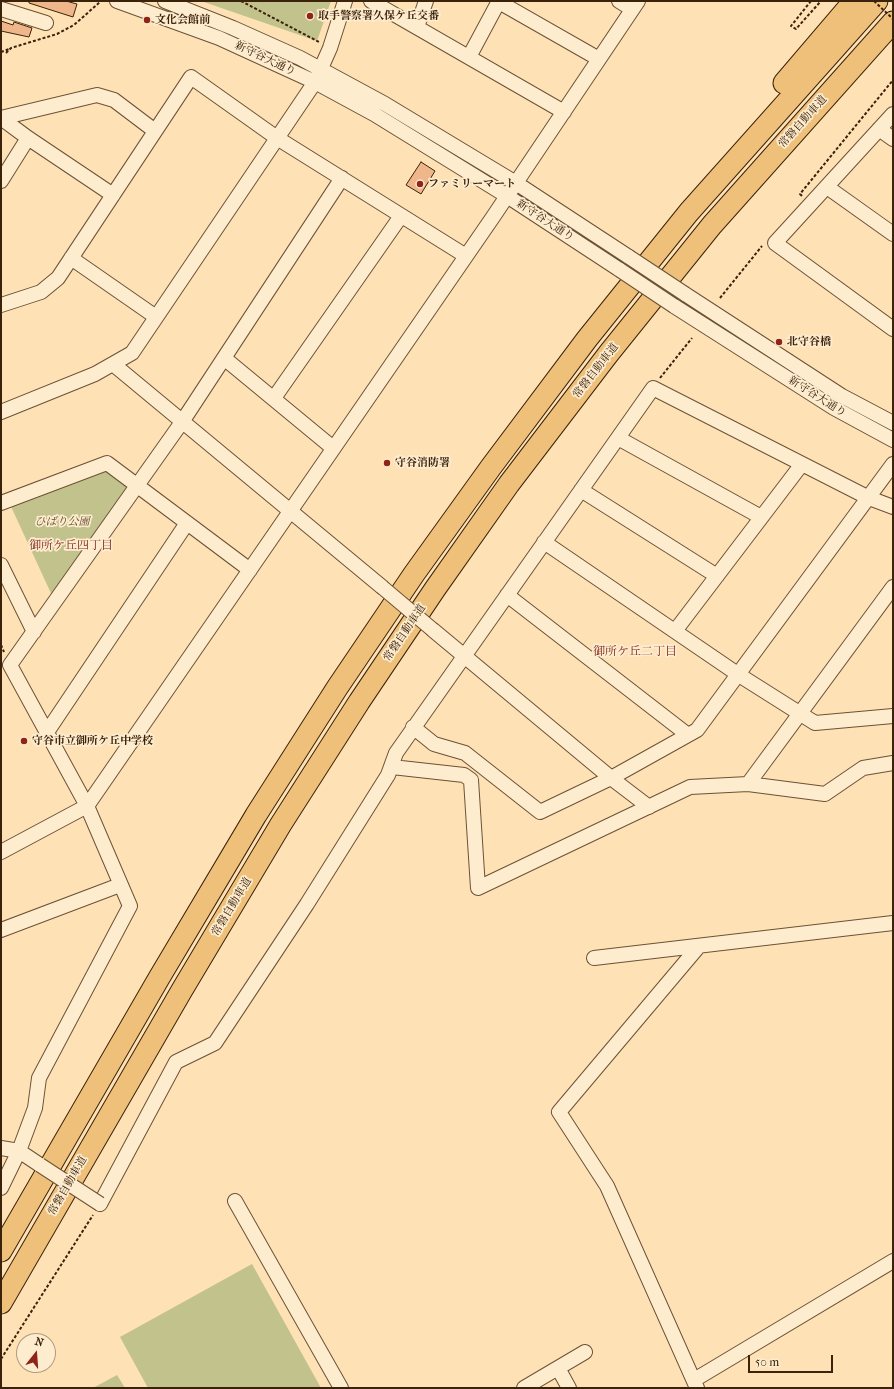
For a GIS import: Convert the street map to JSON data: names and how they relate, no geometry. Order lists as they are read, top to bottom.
{
  "streets": {
    "highway": ["常磐自動車道"],
    "street": ["新守谷大通り"]
  },
  "districts": ["御所ケ丘四丁目", "御所ケ丘二丁目"],
  "parks": ["ひばり公園"],
  "places": [
    "取手警察署久保ケ丘交番",
    "文化会館前",
    "ファミリーマート",
    "北守谷橋",
    "守谷消防署",
    "守谷市立御所ケ丘中学校"
  ],
  "scale_bar": "50 m",
  "north": "top"
}
